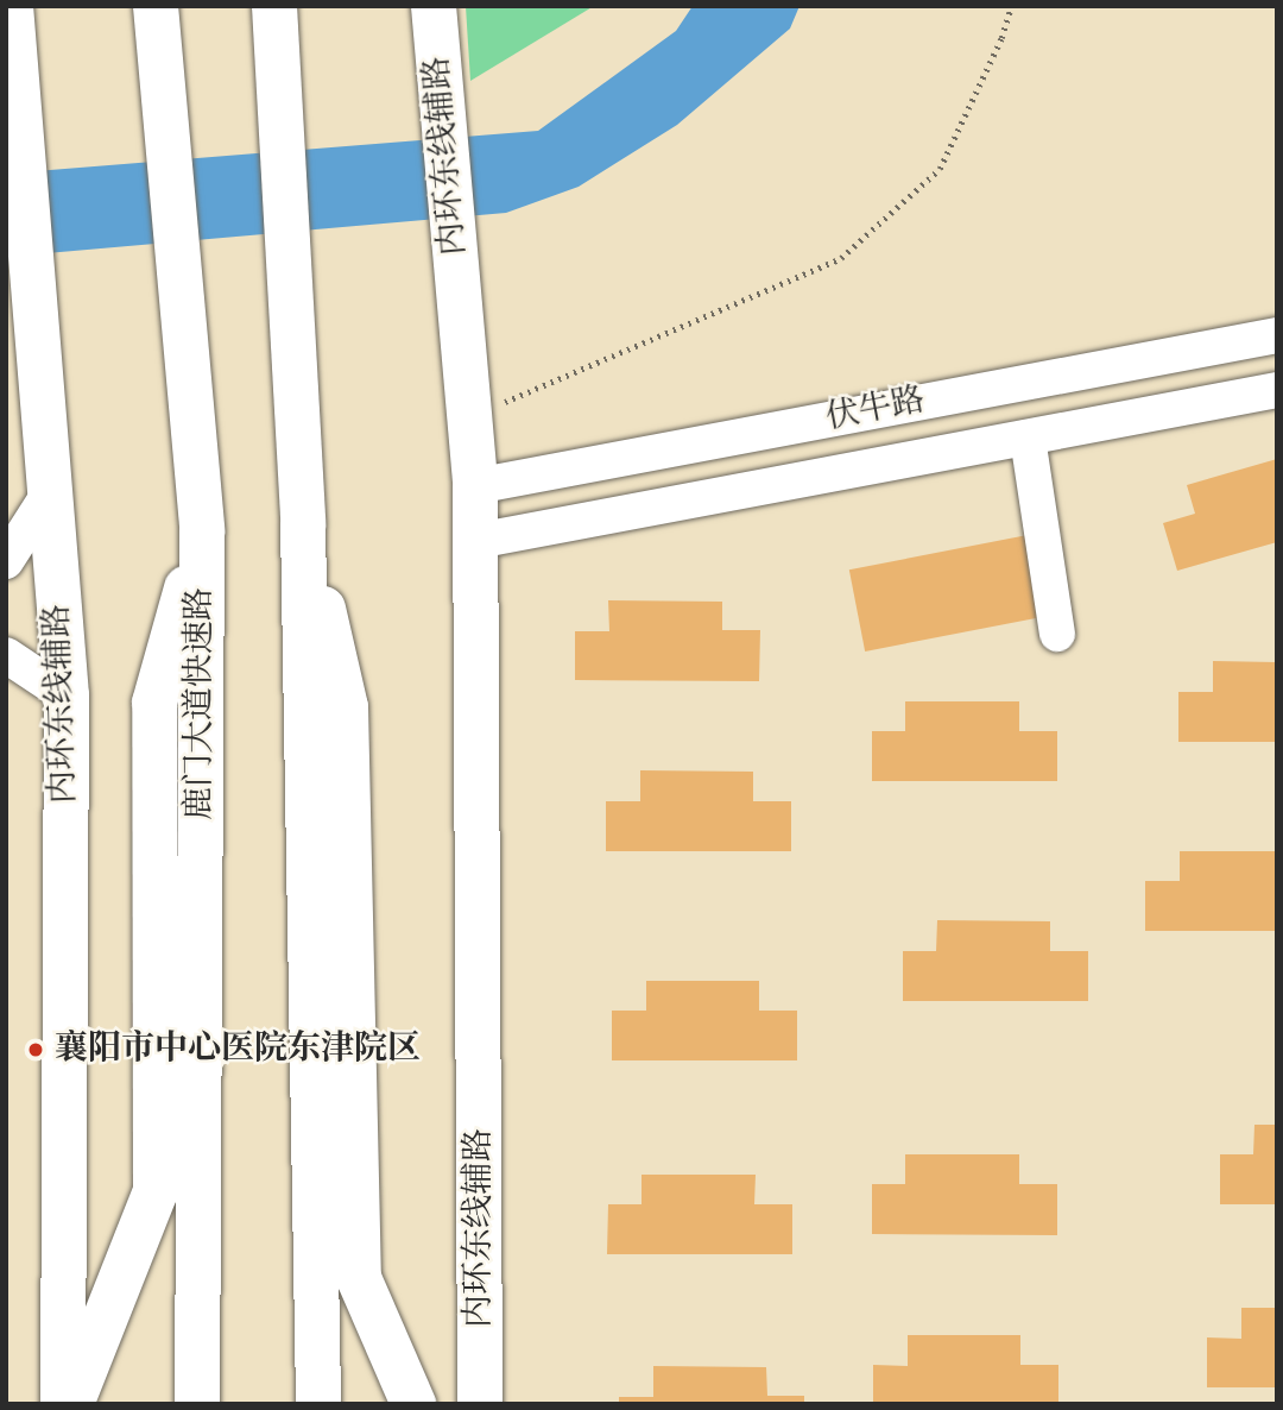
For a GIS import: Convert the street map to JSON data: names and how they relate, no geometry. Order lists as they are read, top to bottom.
{
  "streets": {
    "main road": ["内环东线辅路", "鹿门大道快速路"],
    "street": ["伏牛路"]
  },
  "crossings": [
    ["内环东线辅路", "伏牛路"]
  ],
  "places": ["襄阳市中心医院东津院区"]
}
